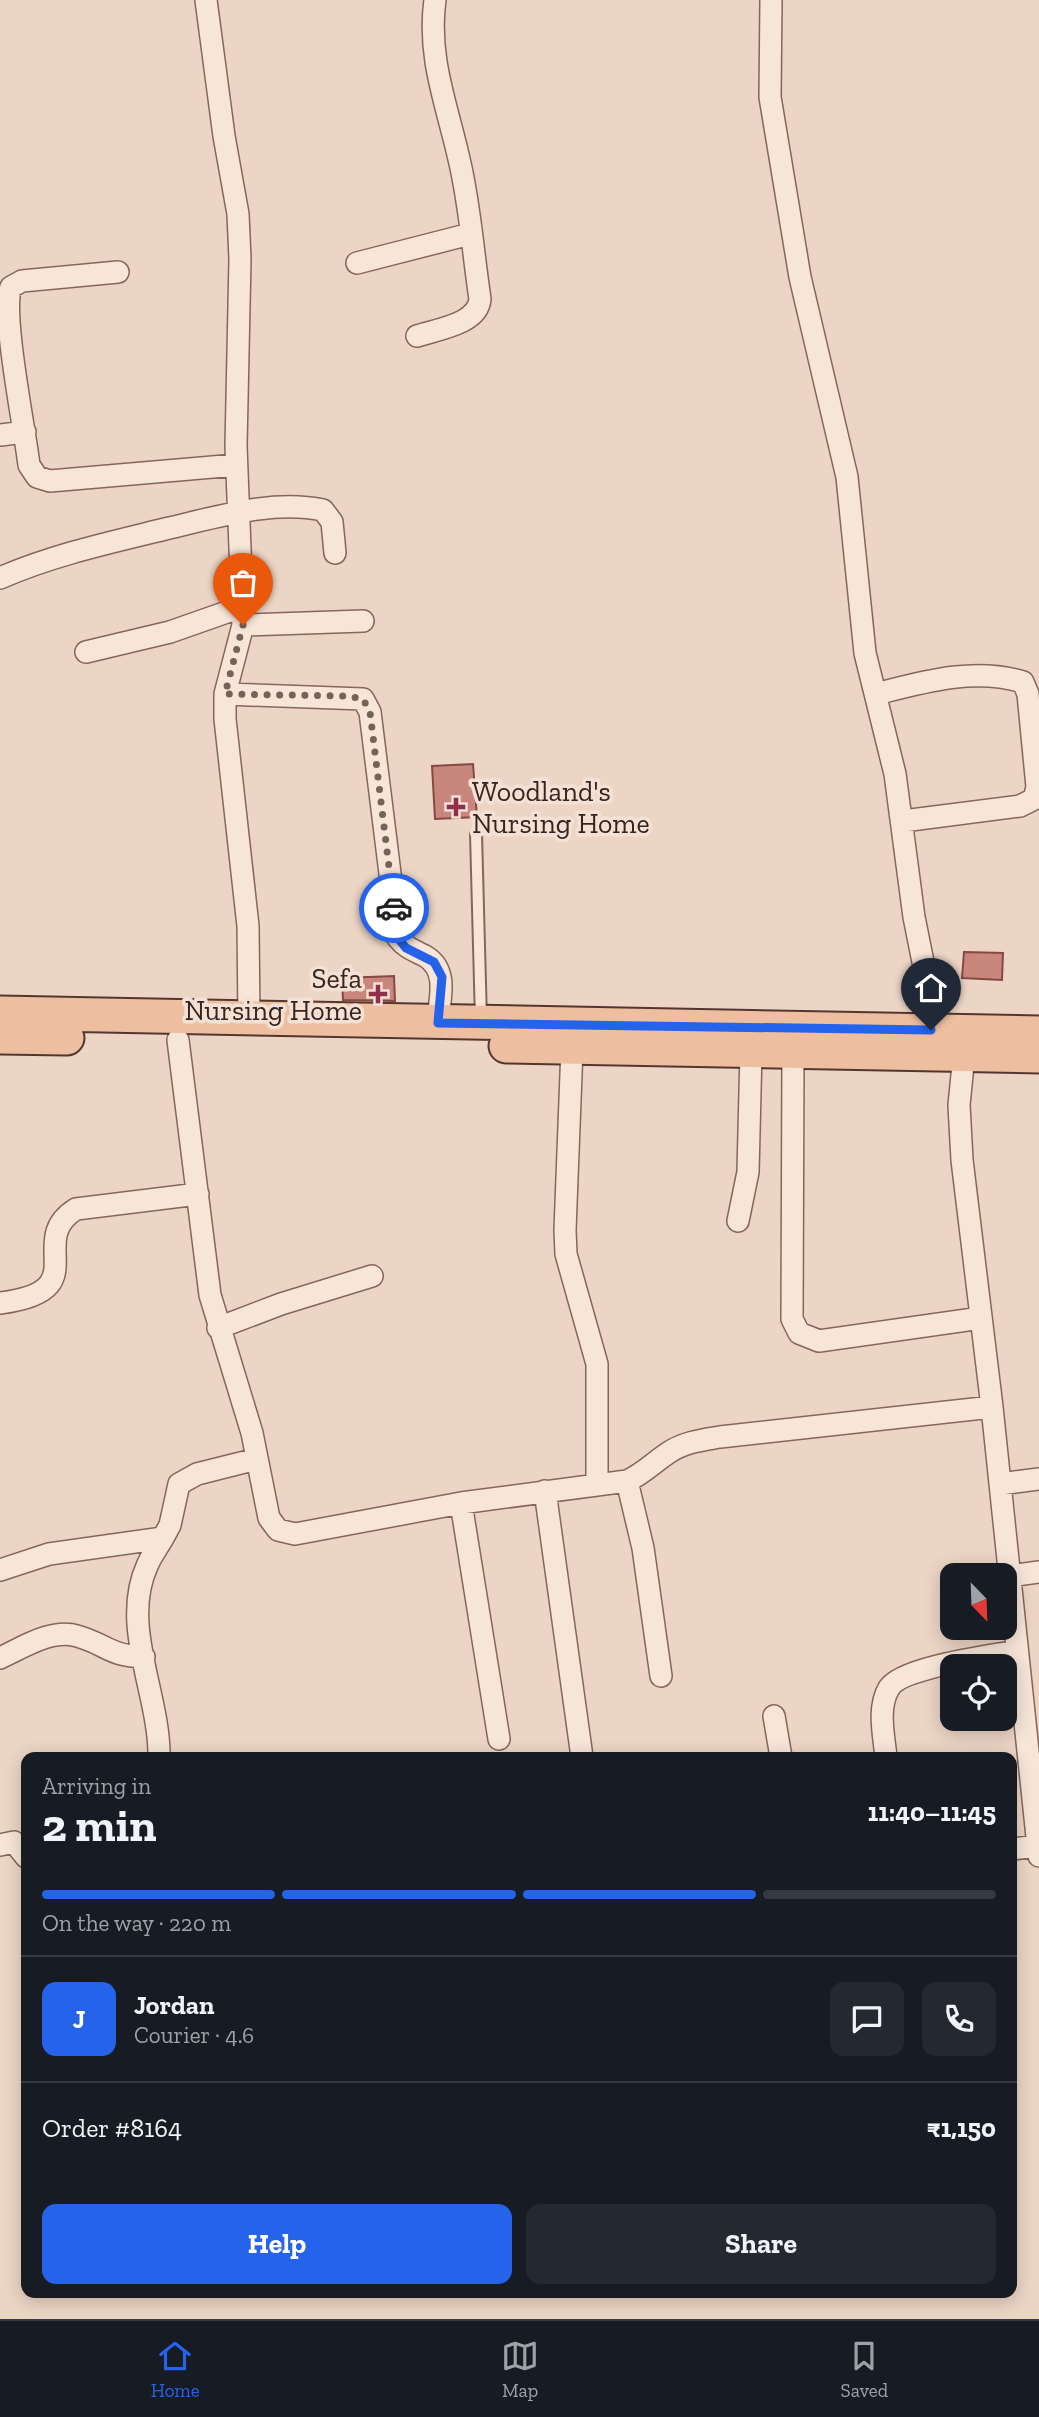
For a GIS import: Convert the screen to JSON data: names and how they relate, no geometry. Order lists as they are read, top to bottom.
{
  "places": {
    "health": ["Woodland's Nursing Home", "Sefa Nursing Home"]
  },
  "north": "bottom right",
  "page": {
    "heading": ["2 min", "Arriving in", "11:40–11:45"],
    "panel": [
      "Jordan",
      "Courier · 4.6",
      "Order #8164",
      "₹1,150"
    ],
    "bar": "On the way · 220 m",
    "round": "J",
    "buttons": ["Help", "Share"],
    "tabs": ["Home", "Map", "Saved"]
  }
}
